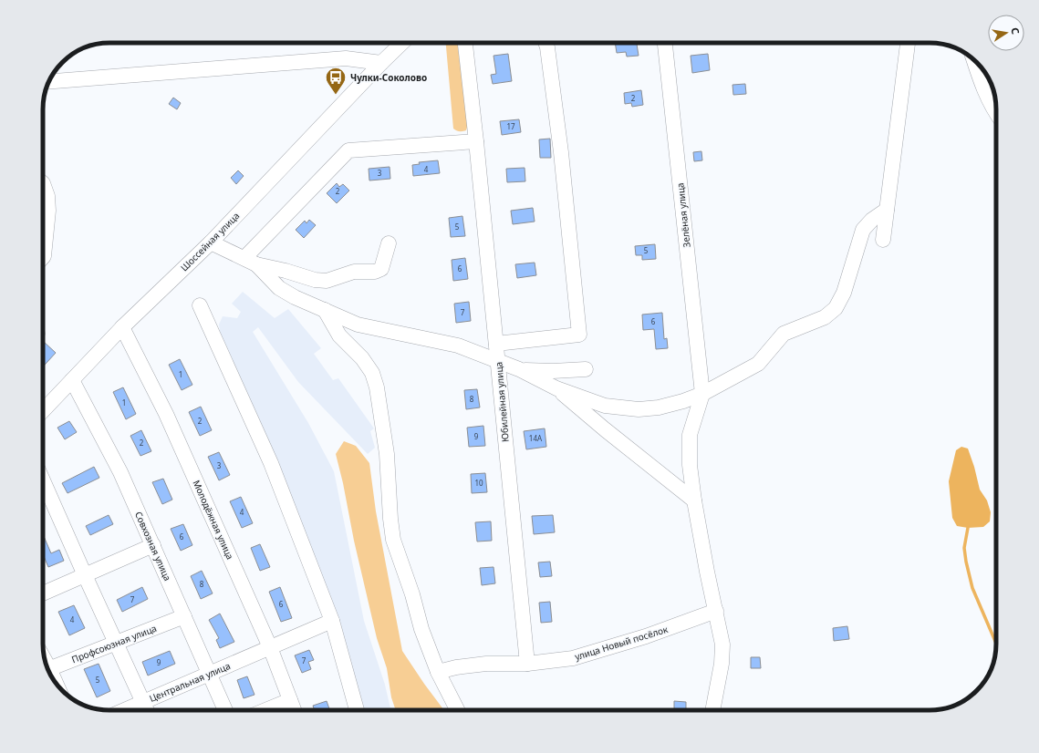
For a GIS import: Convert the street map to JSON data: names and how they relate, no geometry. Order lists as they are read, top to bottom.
{
  "streets": {
    "street": [
      "Зелёная улица",
      "Шоссейная улица",
      "Юбилейная улица",
      "Молодёжная улица",
      "Совхозная улица",
      "улица Новый посёлок",
      "Профсоюзная улица",
      "Центральная улица"
    ]
  },
  "crossings": [
    ["Шоссейная улица", "Молодёжная улица"],
    ["Шоссейная улица", "Совхозная улица"],
    ["Юбилейная улица", "улица Новый посёлок"],
    ["Молодёжная улица", "Центральная улица"],
    ["Совхозная улица", "Профсоюзная улица"],
    ["Совхозная улица", "Центральная улица"]
  ],
  "places": {
    "bus stop": ["Чулки-Соколово"]
  },
  "house_numbers": [
    "2",
    "17",
    "4",
    "3",
    "2",
    "5",
    "5",
    "6",
    "7",
    "6",
    "1",
    "8",
    "1",
    "2",
    "9",
    "14А",
    "2",
    "3",
    "10",
    "4",
    "6",
    "8",
    "7",
    "6",
    "4",
    "7",
    "9",
    "5"
  ],
  "north": "right"
}
